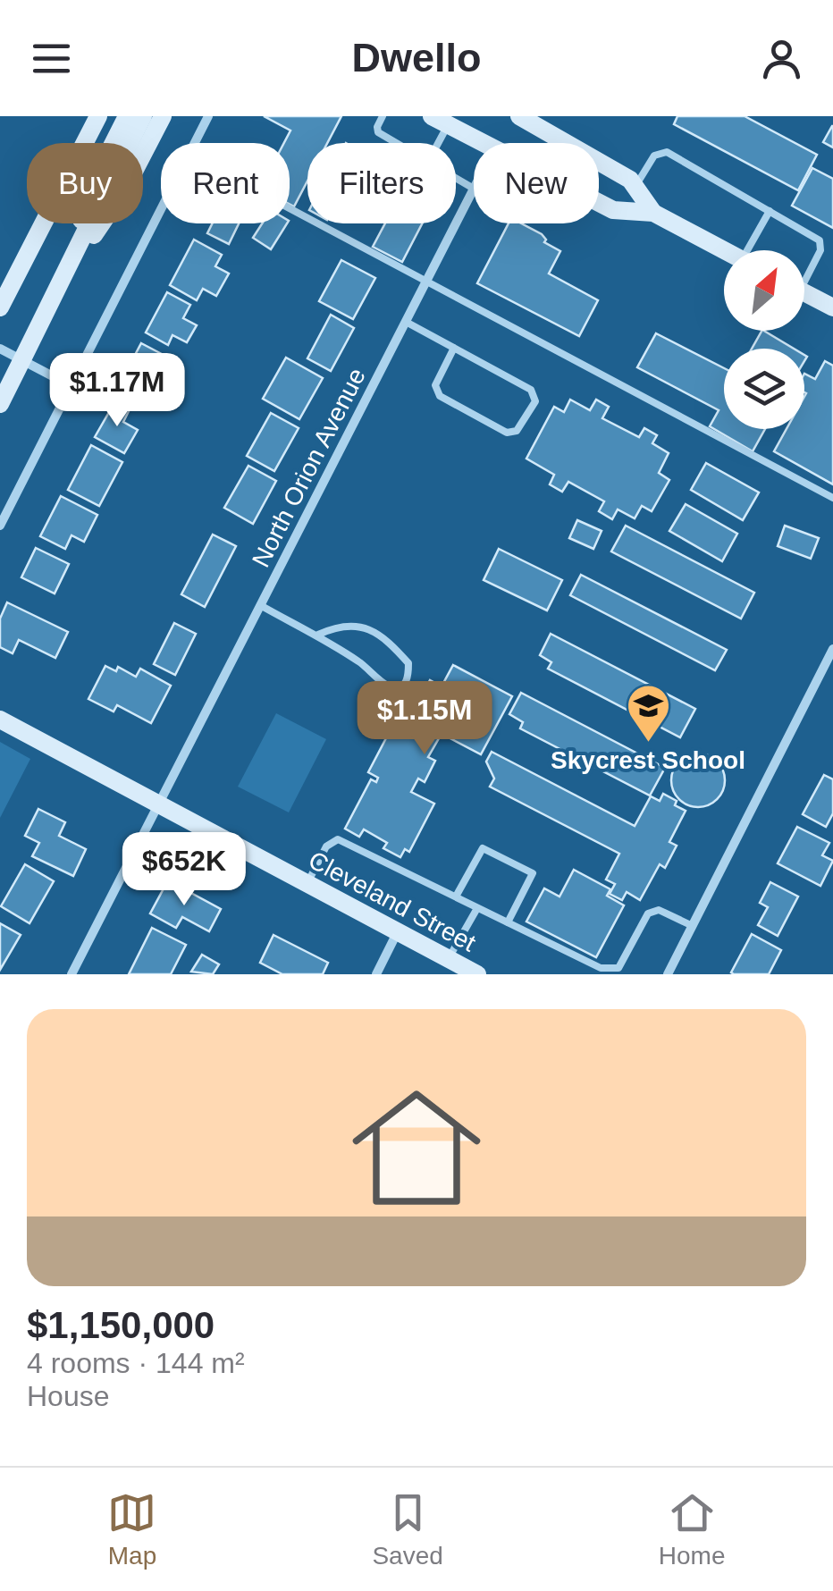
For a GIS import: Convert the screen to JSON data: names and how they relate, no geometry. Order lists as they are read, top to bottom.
{
  "streets": {
    "main road": ["Cleveland Street"],
    "street": ["North Orion Avenue"]
  },
  "crossings": [
    ["North Orion Avenue", "Cleveland Street"]
  ],
  "places": {
    "school or university": ["Skycrest School"]
  },
  "north": "top right",
  "page": {
    "header": "Dwello",
    "chip": [
      "Buy",
      "Rent",
      "Filters",
      "New"
    ],
    "price": ["$1.17M", "$1.15M", "$652K"],
    "list": [
      {
        "name": "$1,150,000",
        "note": "4 rooms · 144 m² · House"
      }
    ],
    "tabs": ["Map", "Saved", "Home"]
  }
}
